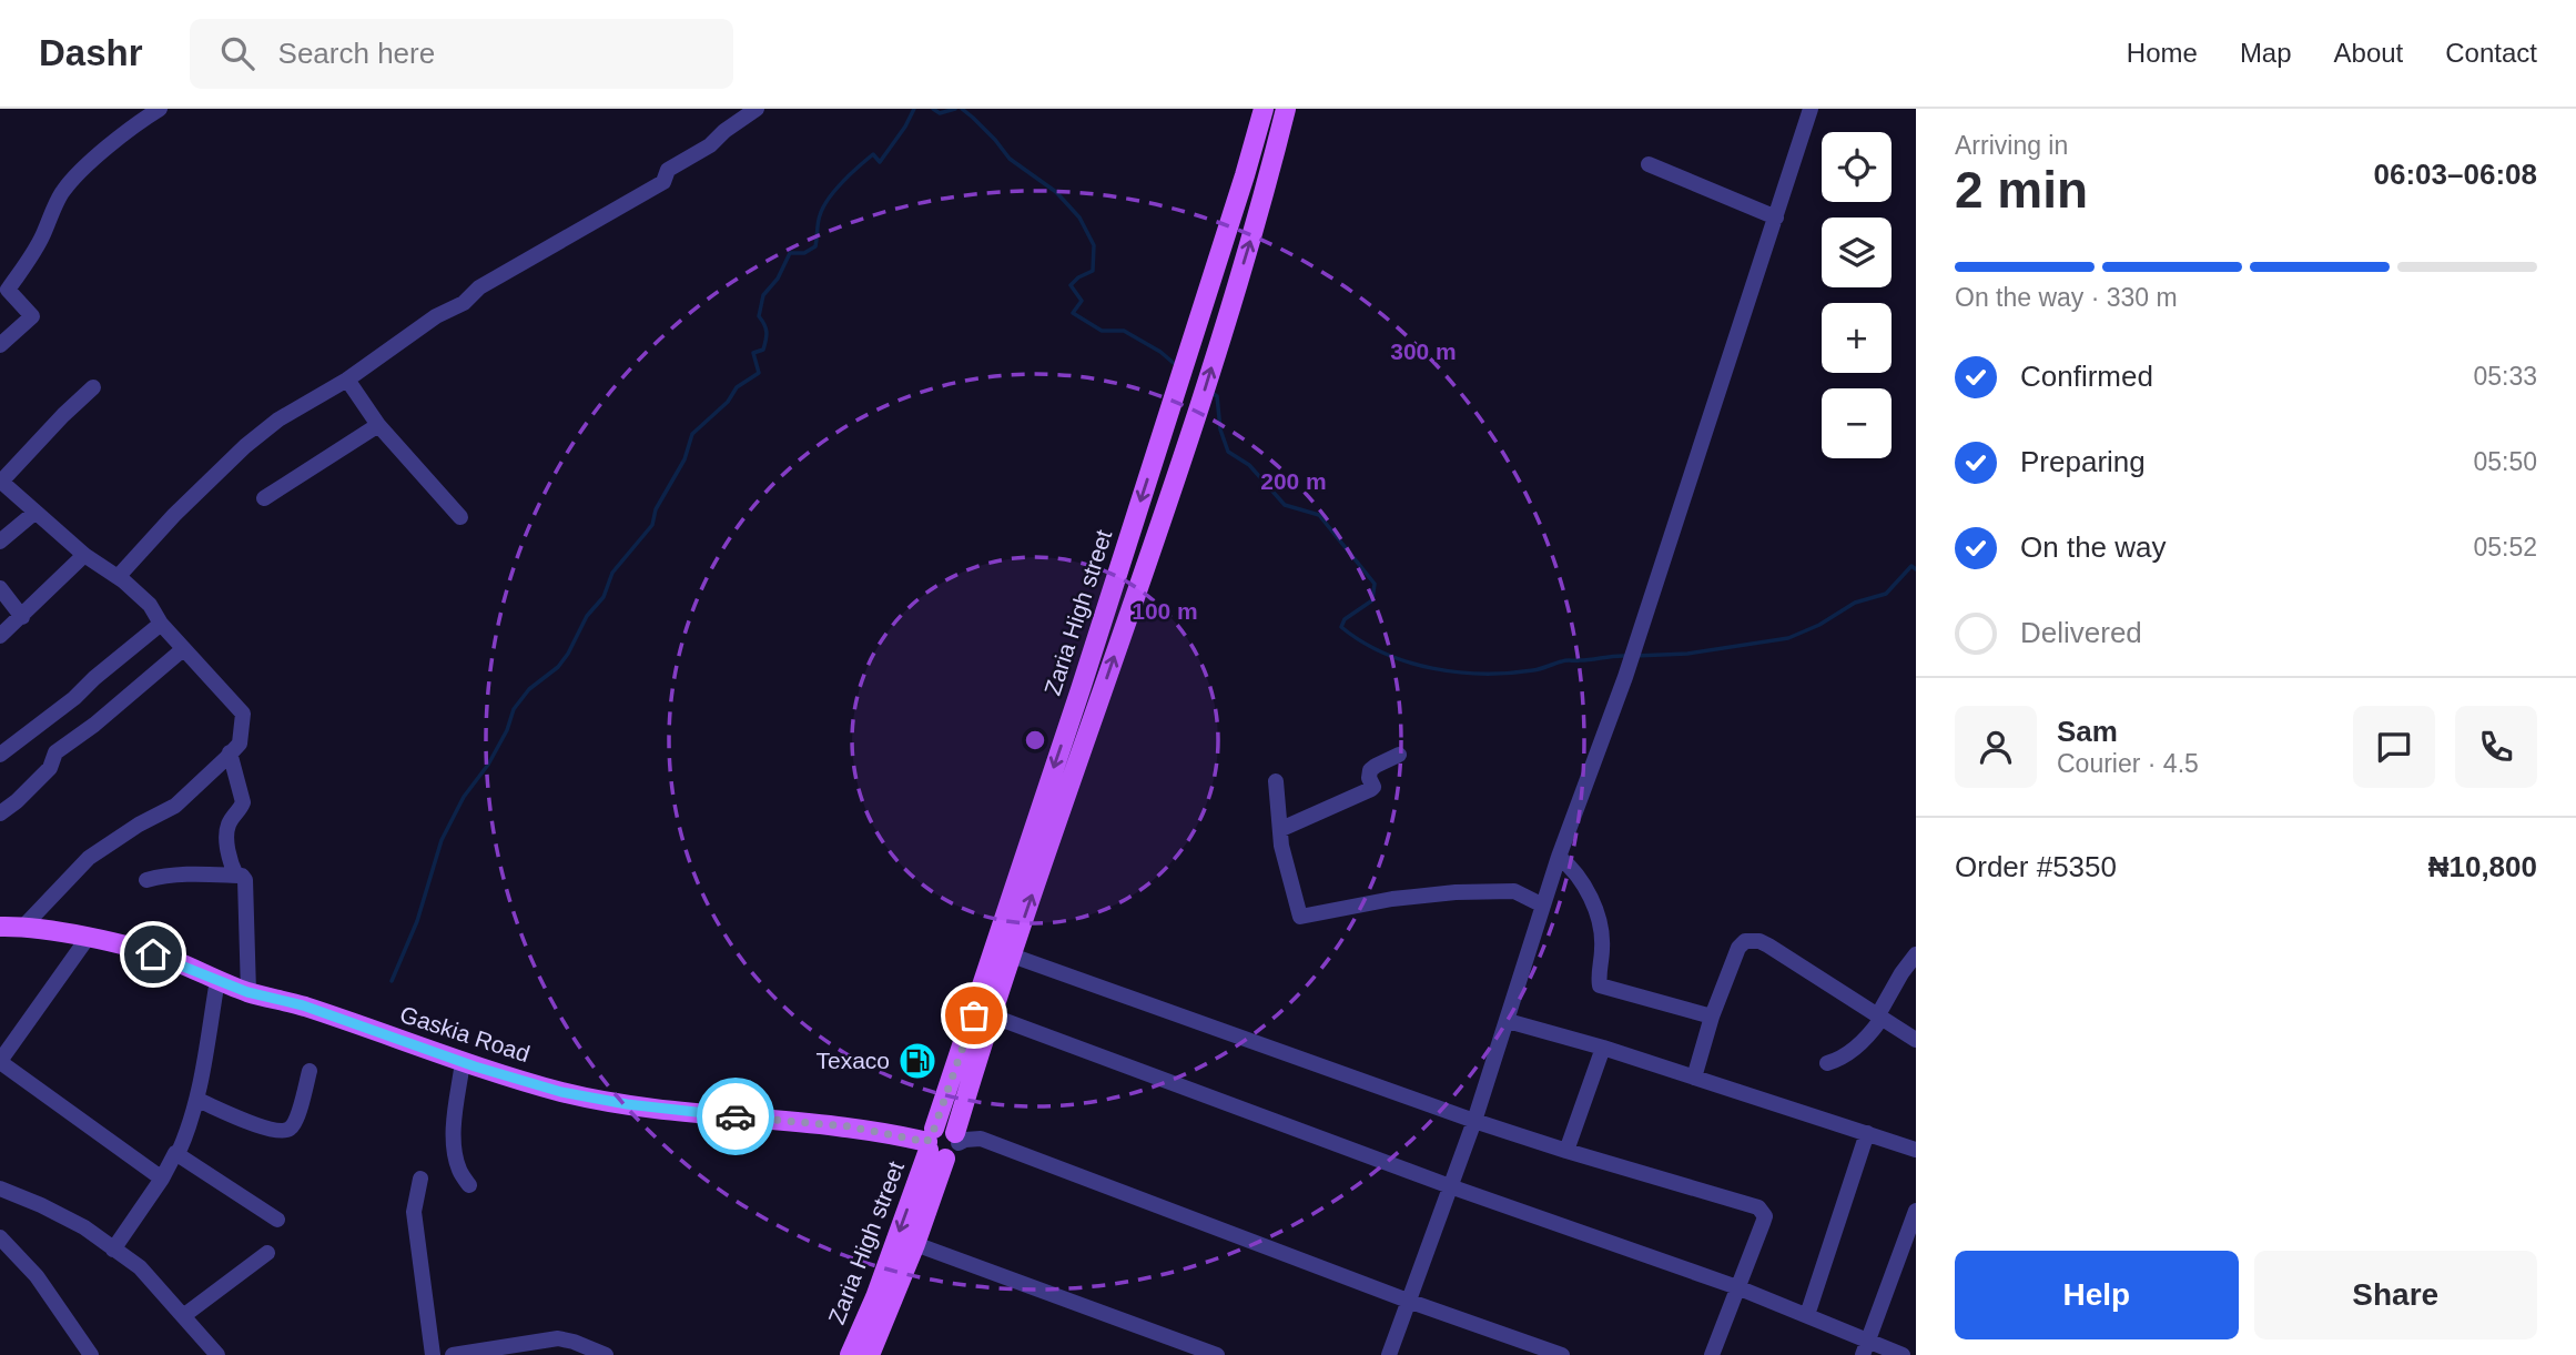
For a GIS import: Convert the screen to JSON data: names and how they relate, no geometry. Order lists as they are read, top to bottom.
{
  "streets": {
    "main road": ["Zaria High street", "Gaskia Road"]
  },
  "crossings": [
    ["Zaria High street", "Gaskia Road"]
  ],
  "places": {
    "fuel station": ["Texaco"]
  },
  "page": {
    "header": "Dashr",
    "search": "Search here",
    "nav": [
      "Home",
      "Map",
      "About",
      "Contact"
    ],
    "heading": ["2 min", "Arriving in", "06:03–06:08"],
    "panel": [
      "Sam",
      "Courier · 4.5",
      "Order #5350",
      "₦10,800"
    ],
    "map_buttons": ["+", "−"],
    "bar": "On the way · 330 m",
    "list": [
      ["Confirmed", "05:33"],
      ["Preparing", "05:50"],
      ["On the way", "05:52"],
      "Delivered"
    ],
    "buttons": ["Help", "Share"]
  },
  "rings": ["300 m", "200 m", "100 m"]
}
